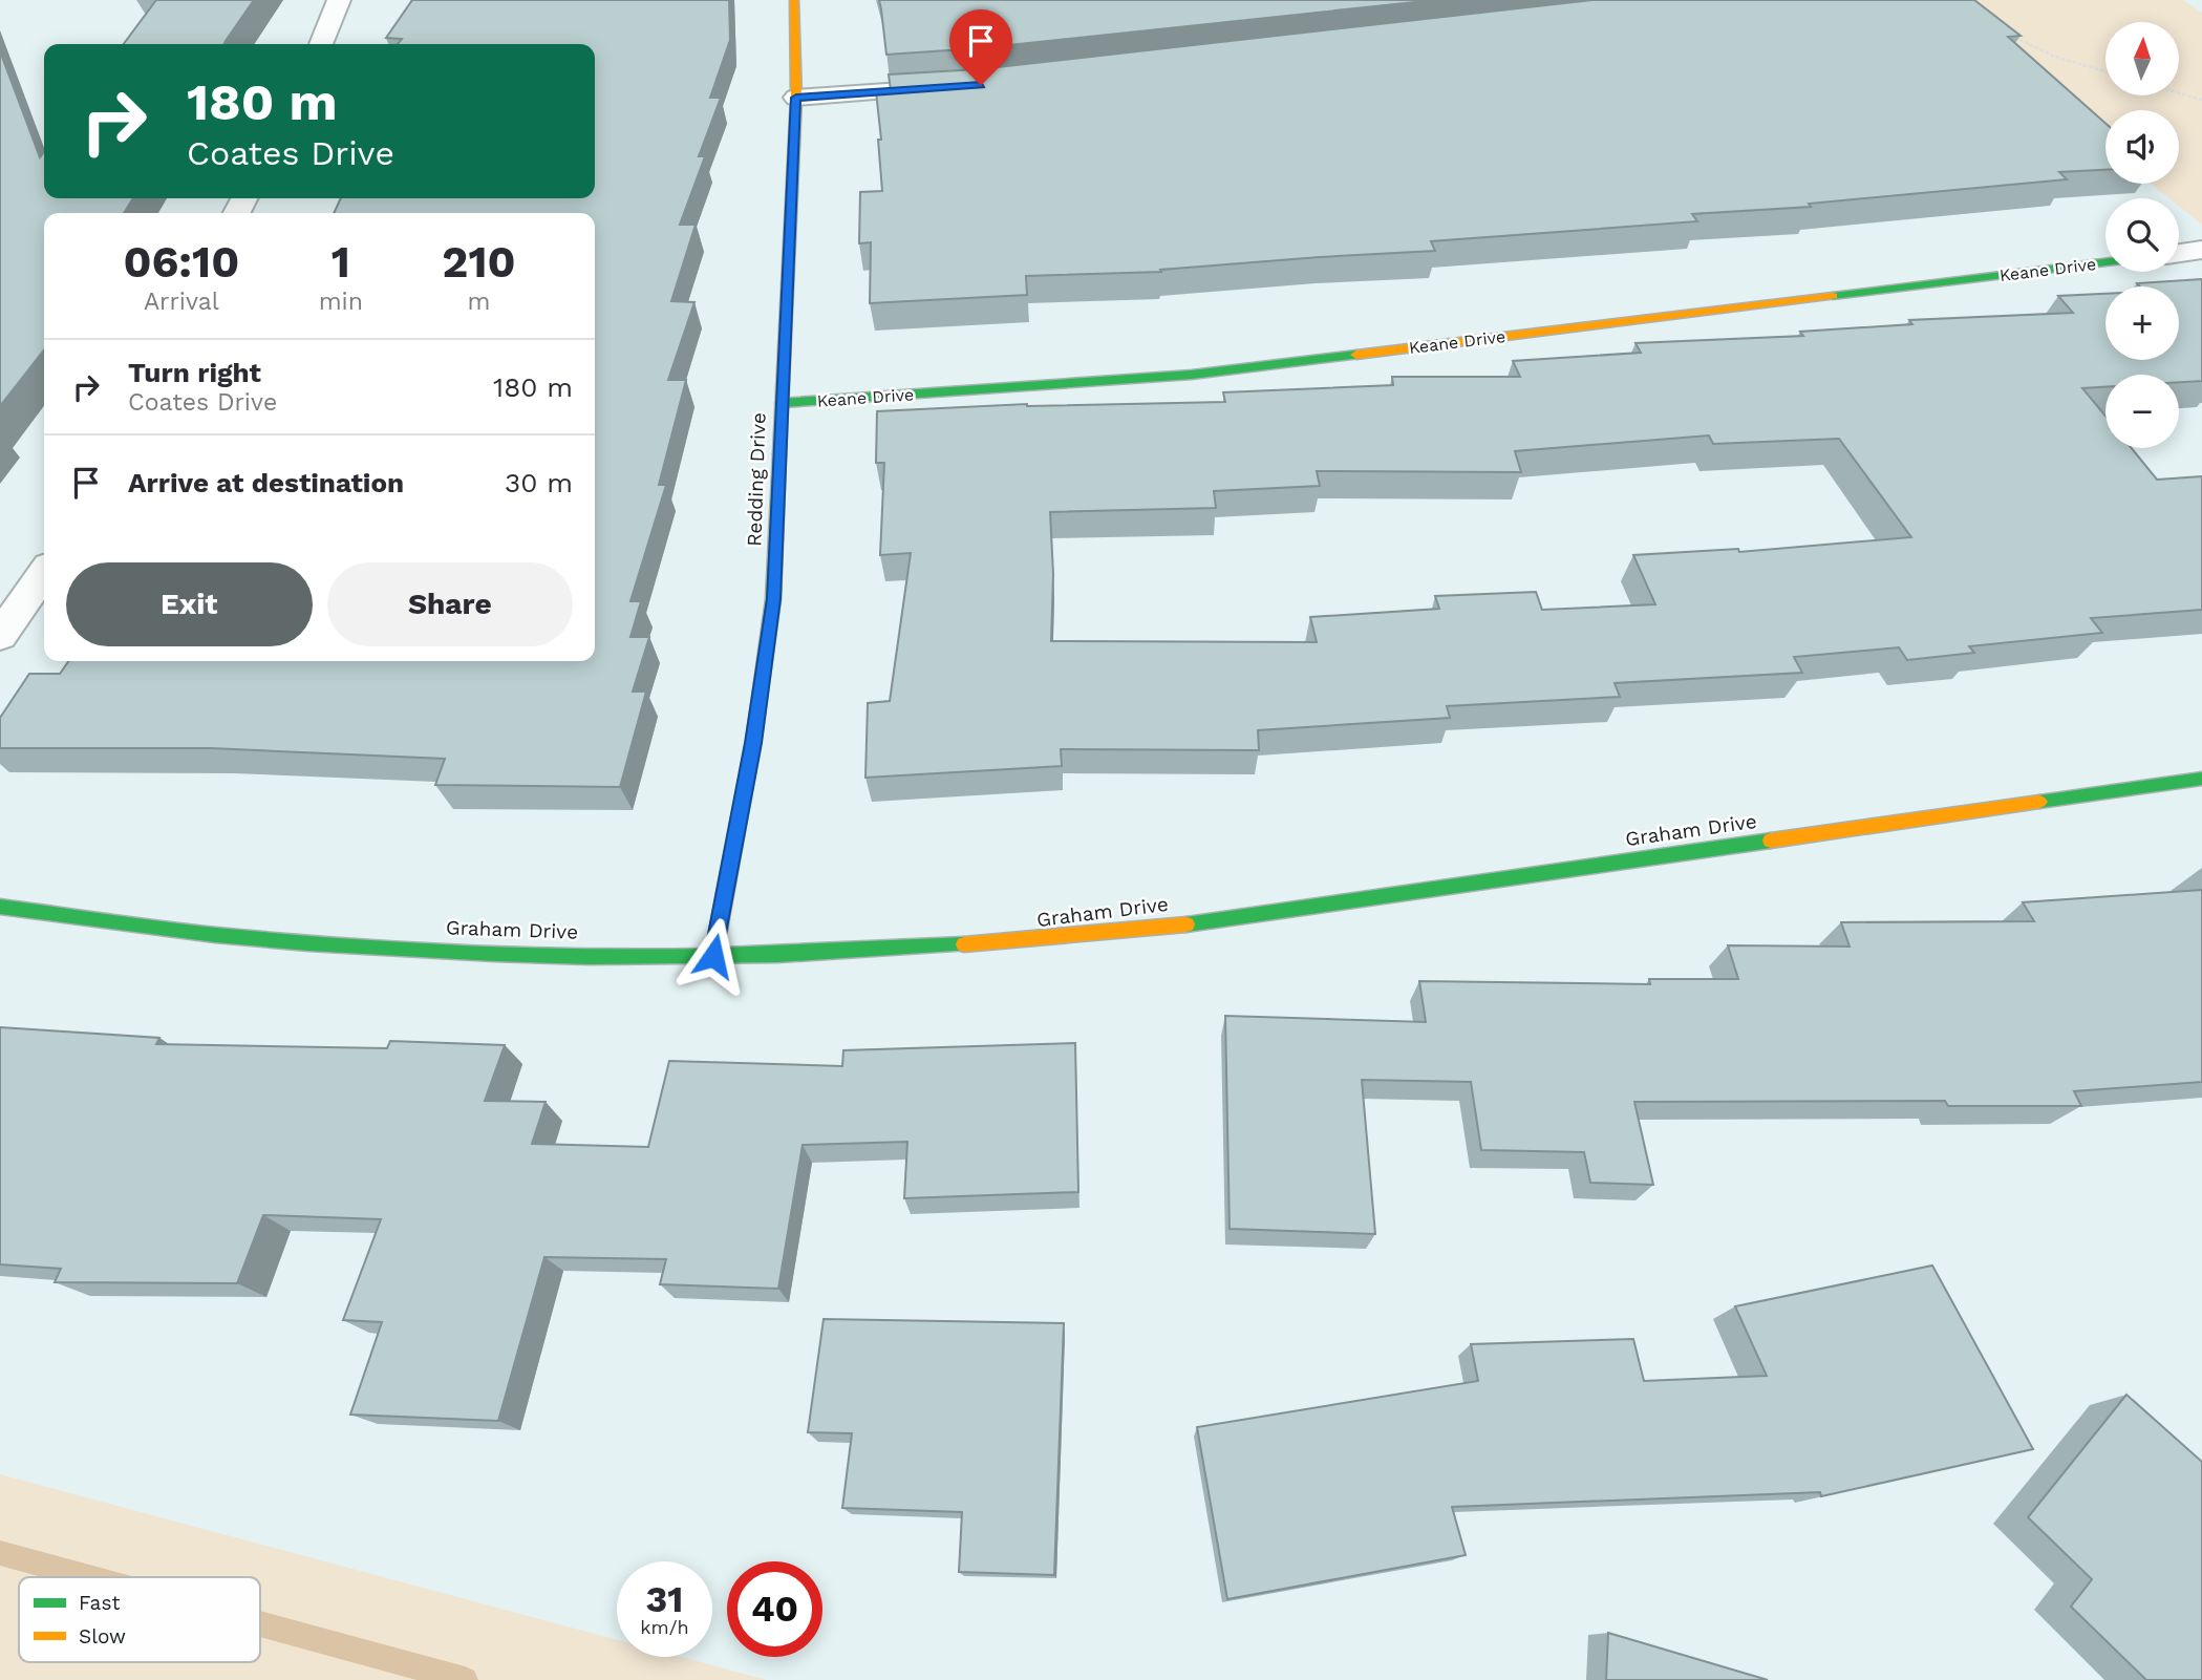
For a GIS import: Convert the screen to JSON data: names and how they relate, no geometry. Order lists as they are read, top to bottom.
{
  "streets": {
    "street": ["Keane Drive", "Redding Drive", "Graham Drive"]
  },
  "crossings": [
    ["Keane Drive", "Redding Drive"],
    ["Redding Drive", "Graham Drive"]
  ],
  "legend": ["Fast", "Slow"],
  "north": "top",
  "page": {
    "map_buttons": ["+", "−"],
    "turn": ["180 m", "Coates Drive"],
    "eta": [
      "06:10",
      "Arrival",
      "1",
      "min",
      "210",
      "m"
    ],
    "list": [
      {
        "name": "Turn right",
        "note": "Coates Drive",
        "value": "180 m"
      },
      {
        "name": "Arrive at destination",
        "value": "30 m"
      }
    ],
    "buttons": ["Exit", "Share"],
    "speed": "31 km/h",
    "limit": "40"
  }
}
